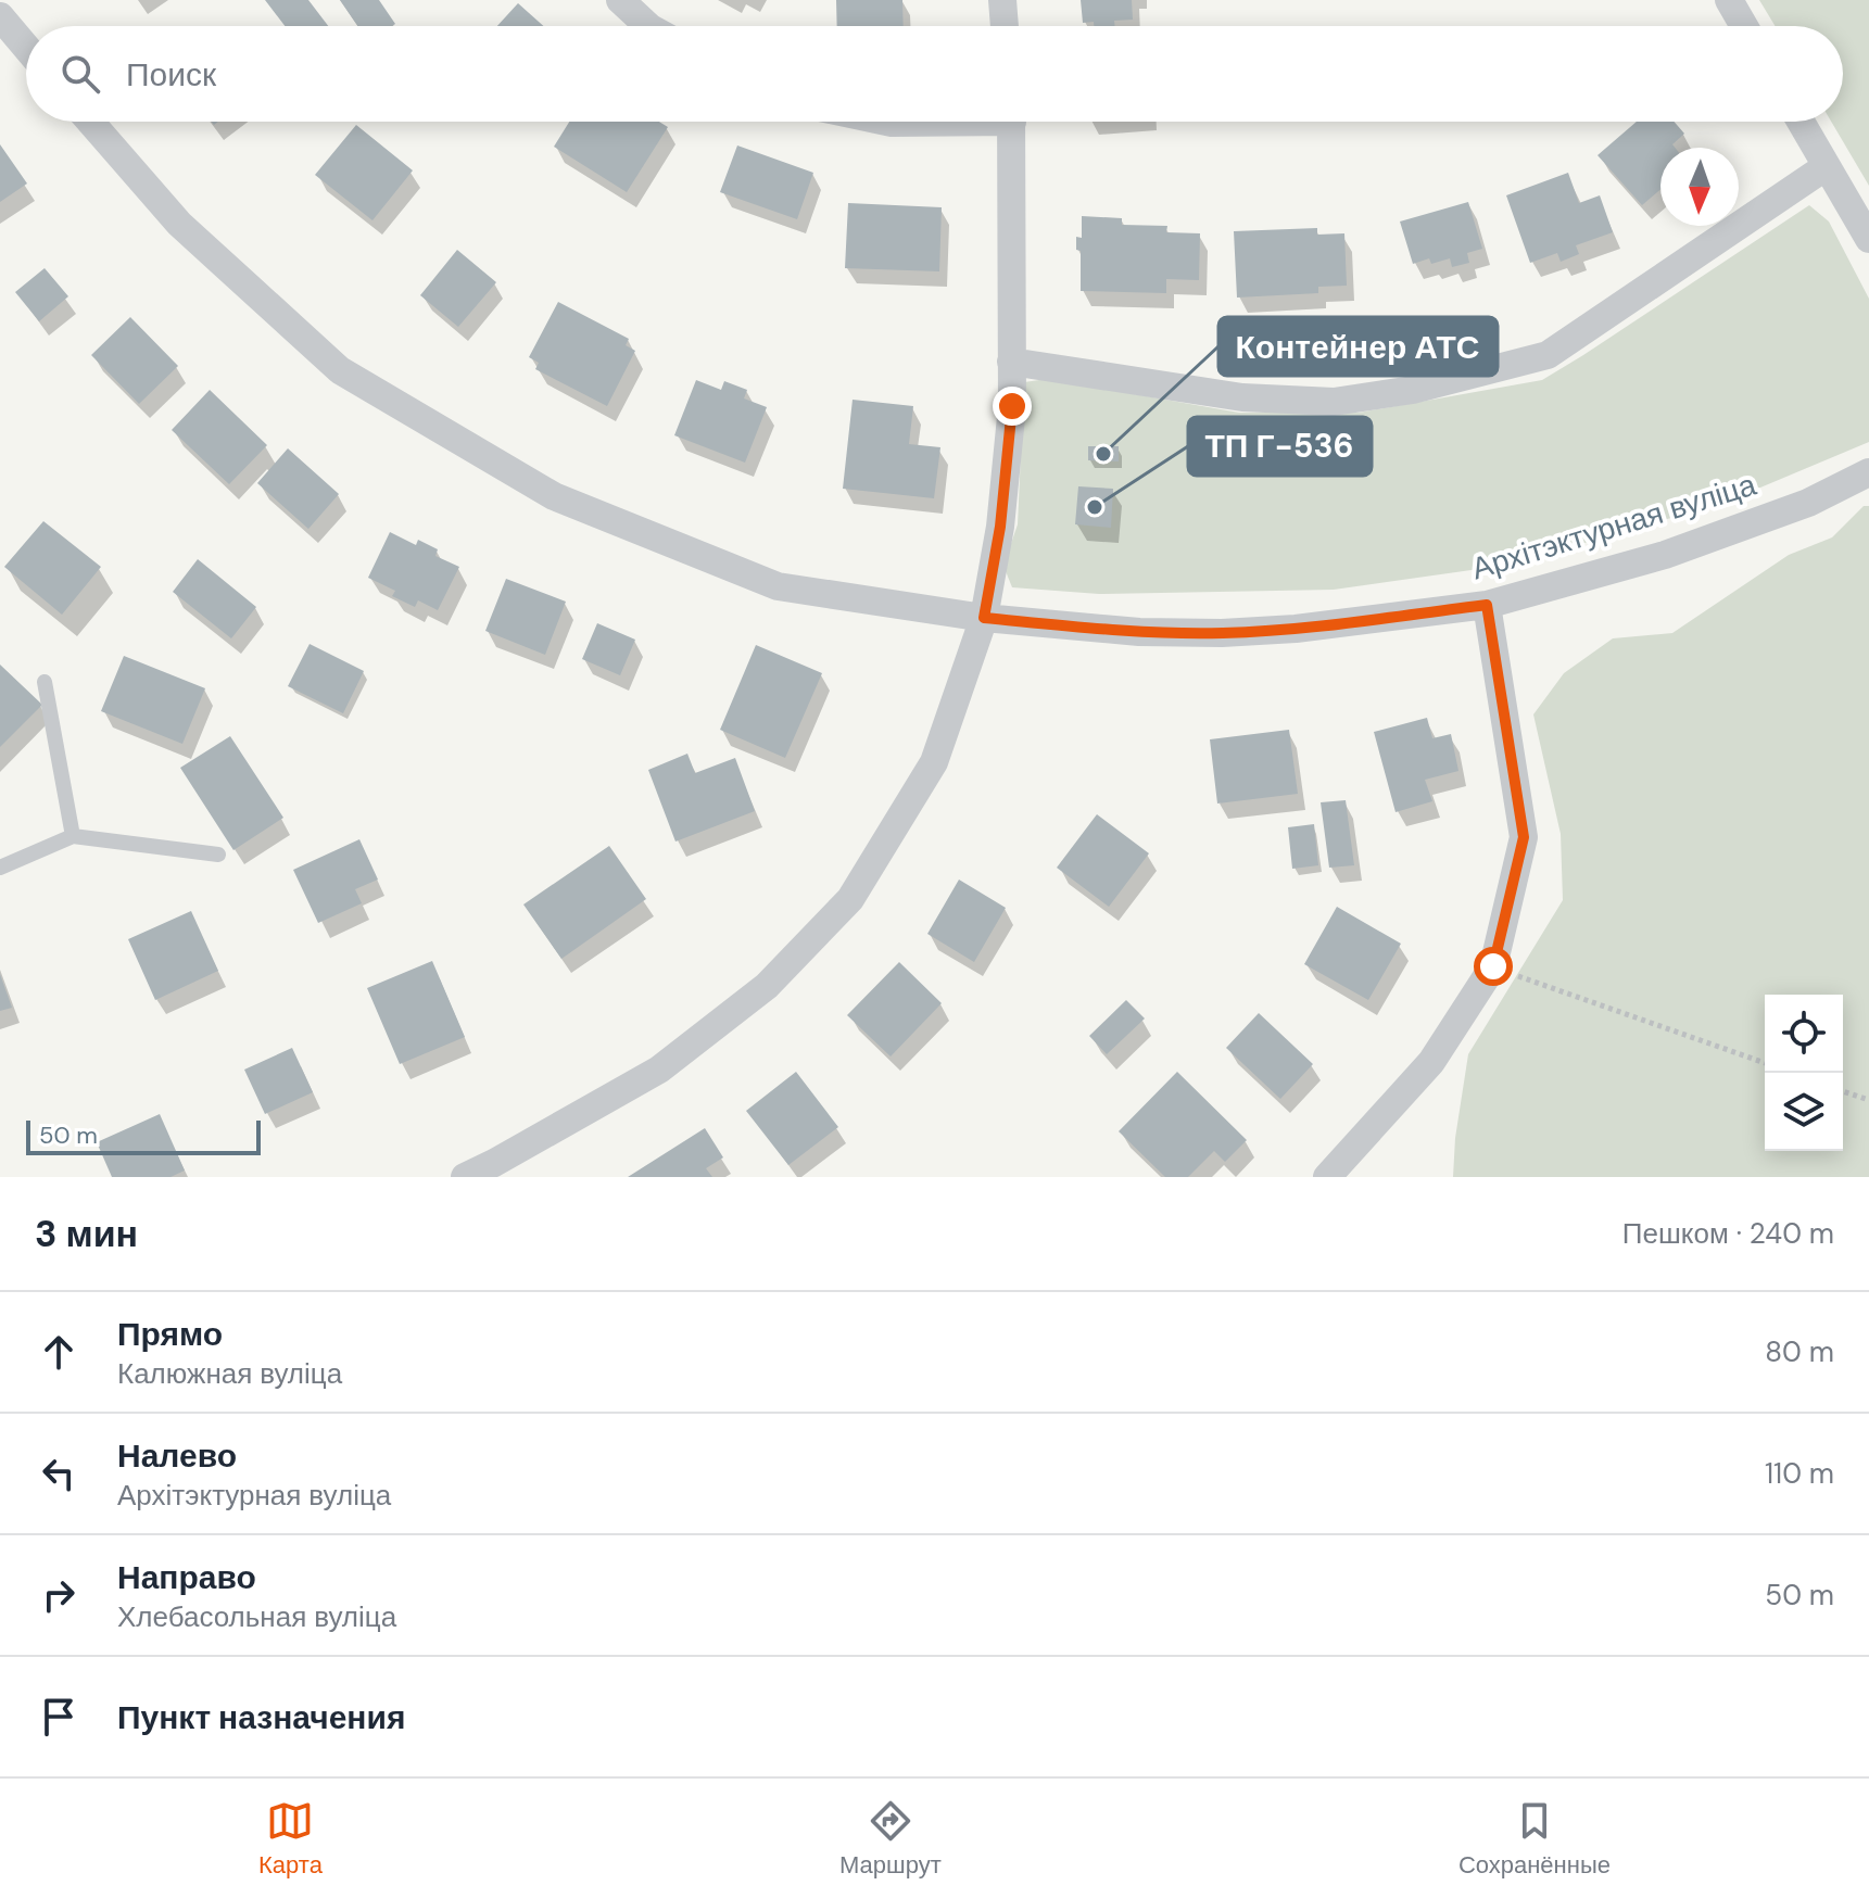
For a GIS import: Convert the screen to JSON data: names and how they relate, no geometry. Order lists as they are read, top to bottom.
{
  "streets": {
    "street": ["Архітэктурная вуліца"]
  },
  "places": ["Контейнер АТС", "ТП Г-536"],
  "scale_bar": "50 m",
  "north": "bottom",
  "page": {
    "search": "Поиск",
    "scale": "50 m",
    "heading": ["3 мин", "Пешком · 240 m"],
    "list": [
      ["Прямо", "Калюжная вуліца", "80 m"],
      ["Налево", "Архітэктурная вуліца", "110 m"],
      ["Направо", "Хлебасольная вуліца", "50 m"],
      "Пункт назначения"
    ],
    "nav": ["Карта", "Маршрут", "Сохранённые"]
  }
}
